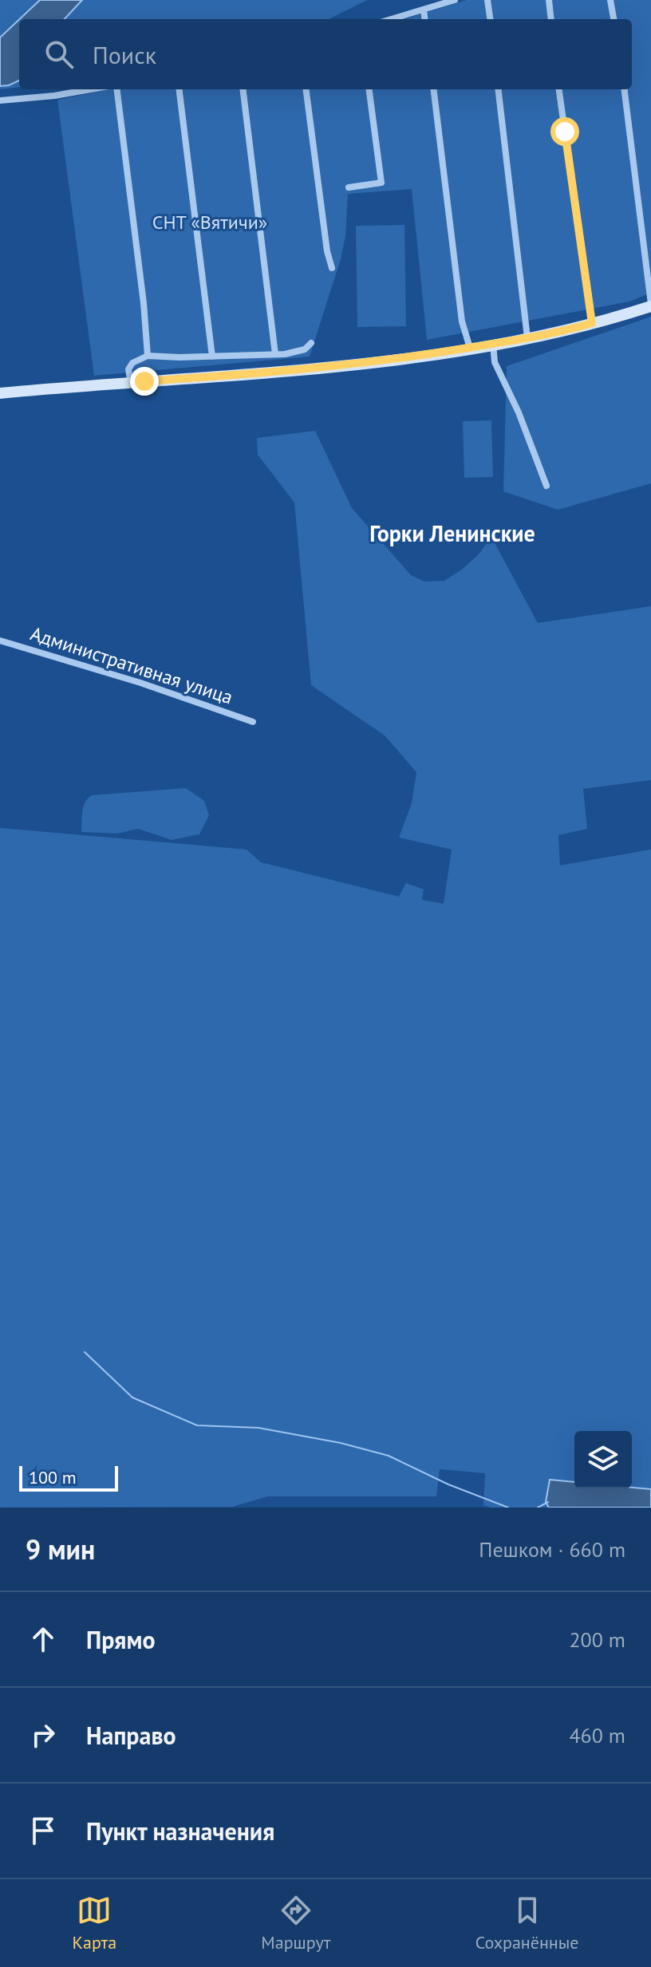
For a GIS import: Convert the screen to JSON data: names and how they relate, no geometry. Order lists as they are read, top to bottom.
{
  "streets": {
    "street": ["Административная улица"]
  },
  "districts": ["Горки Ленинские"],
  "parks": ["СНТ «Вятичи»"],
  "scale_bar": "100 m",
  "page": {
    "search": "Поиск",
    "scale": "100 m",
    "heading": ["9 мин", "Пешком · 660 m"],
    "list": [
      ["Прямо", "200 m"],
      ["Направо", "460 m"],
      "Пункт назначения"
    ],
    "nav": ["Карта", "Маршрут", "Сохранённые"]
  }
}
